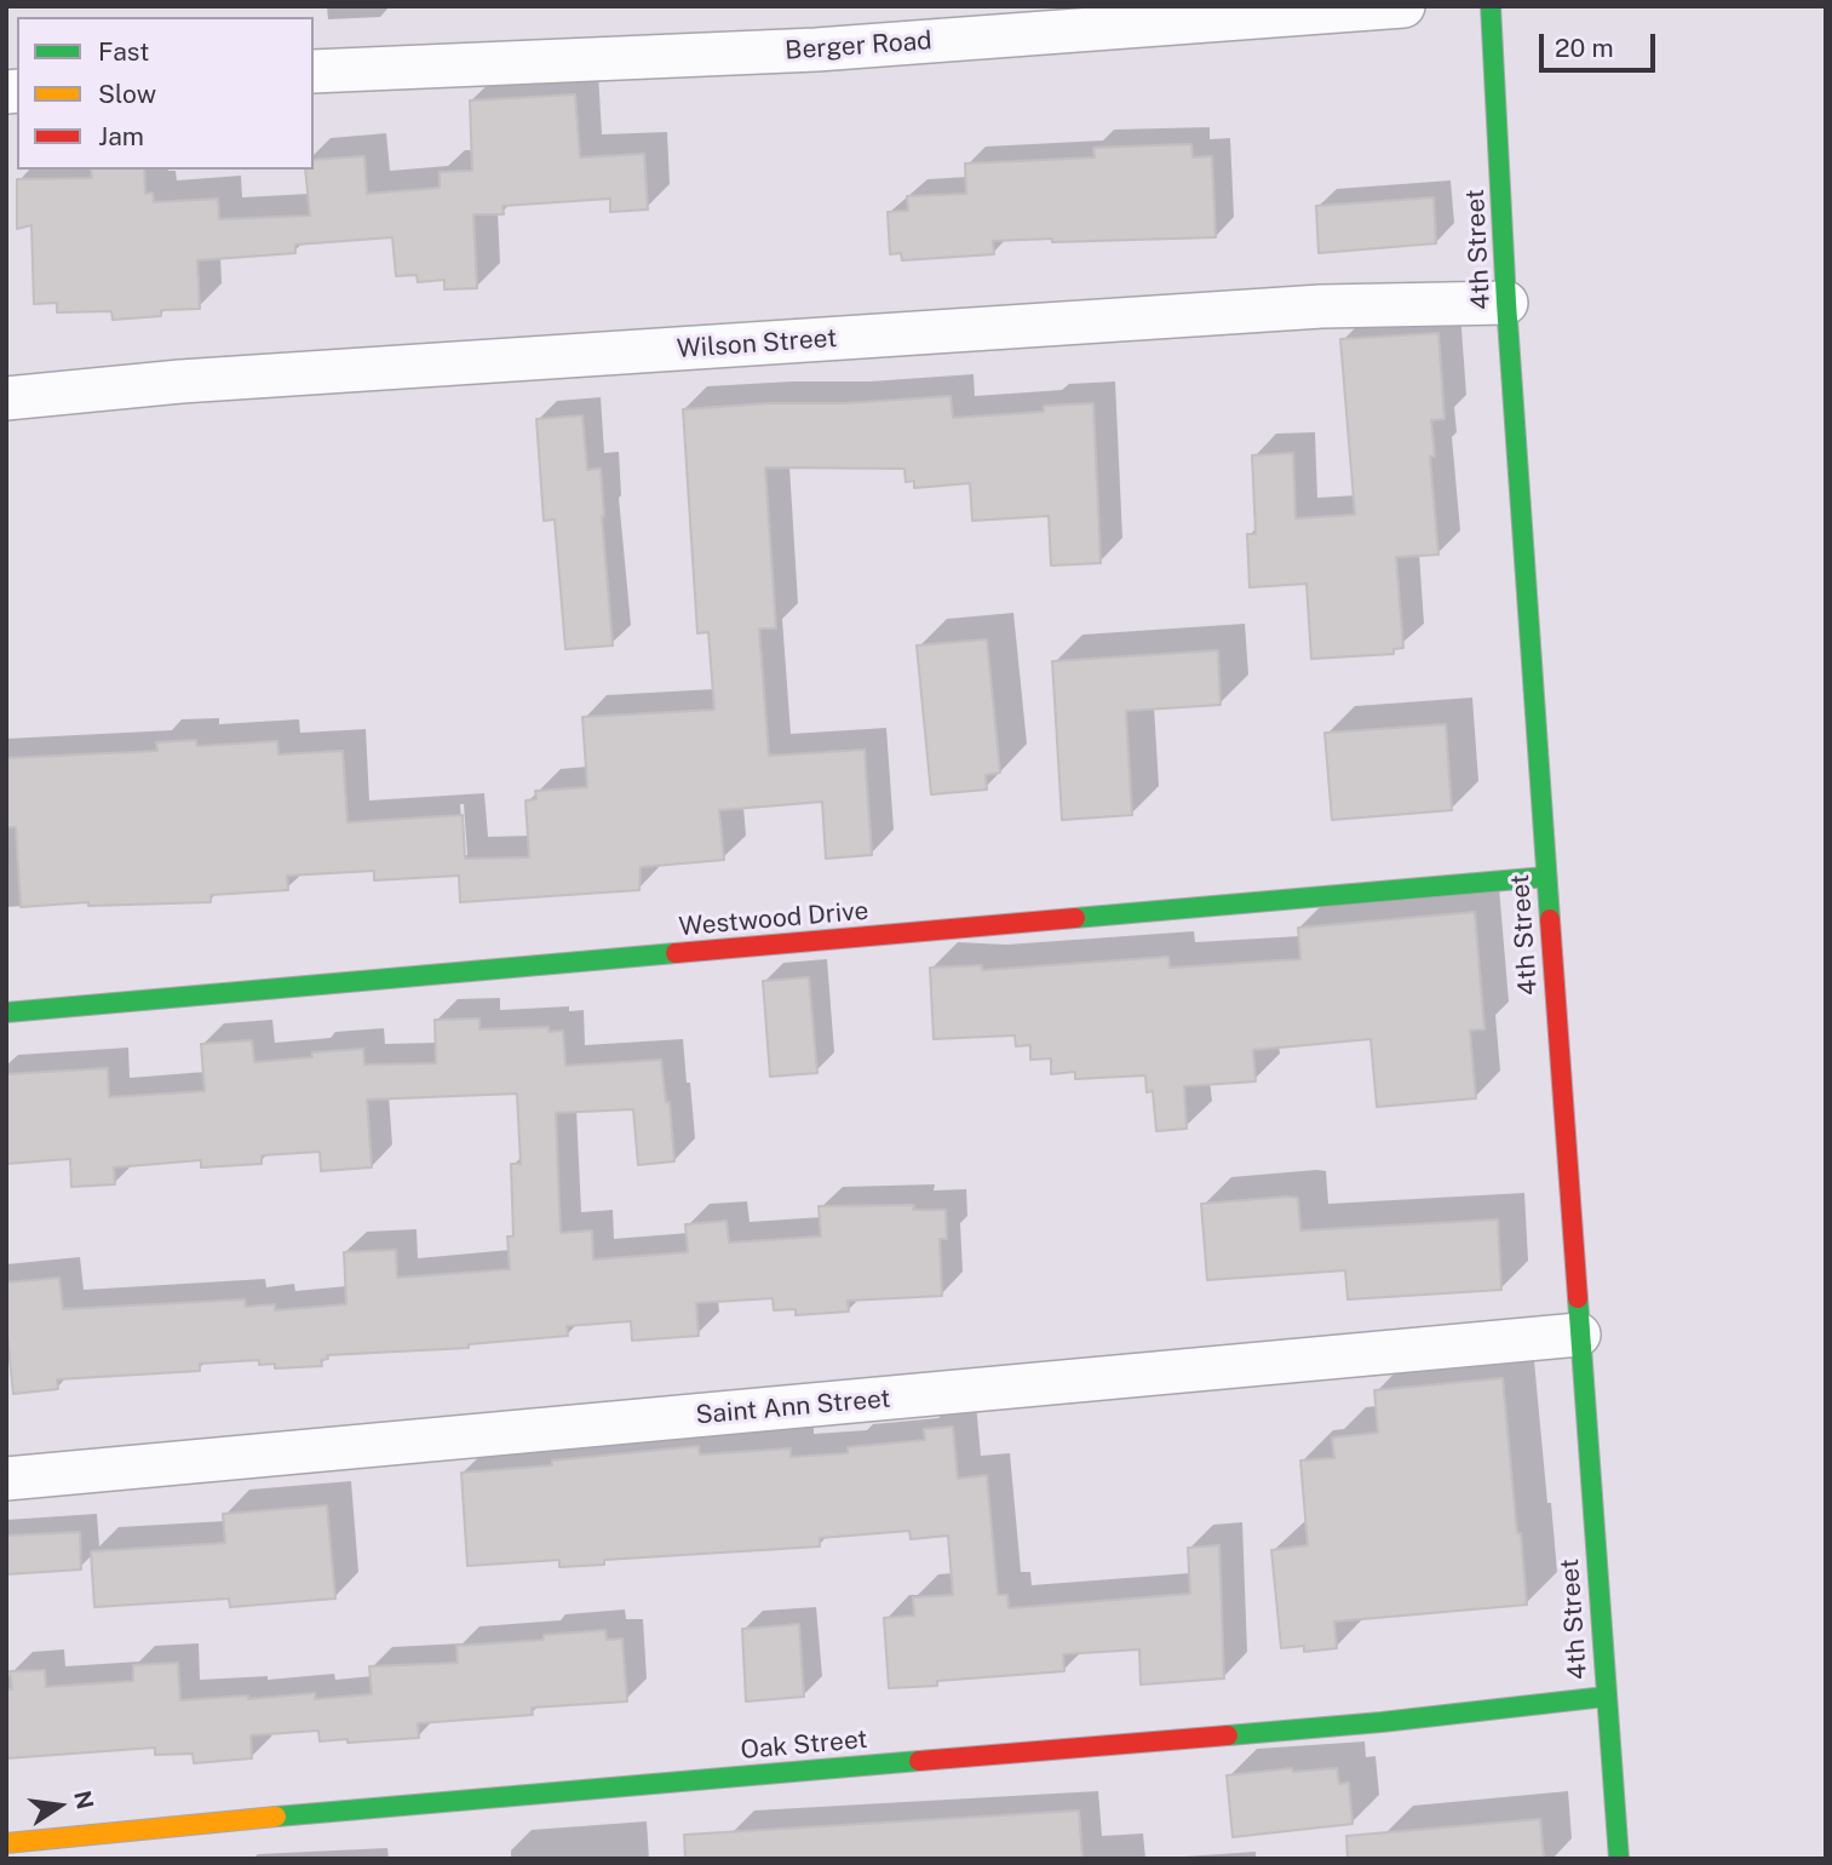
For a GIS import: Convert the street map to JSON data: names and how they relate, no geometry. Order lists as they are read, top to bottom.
{
  "streets": {
    "street": [
      "Berger Road",
      "4th Street",
      "Wilson Street",
      "Westwood Drive",
      "Saint Ann Street",
      "Oak Street"
    ]
  },
  "crossings": [
    ["4th Street", "Wilson Street"],
    ["4th Street", "Westwood Drive"],
    ["4th Street", "Saint Ann Street"],
    ["4th Street", "Oak Street"]
  ],
  "legend": ["Fast", "Slow", "Jam"],
  "scale_bar": "20 m",
  "north": "right"
}
